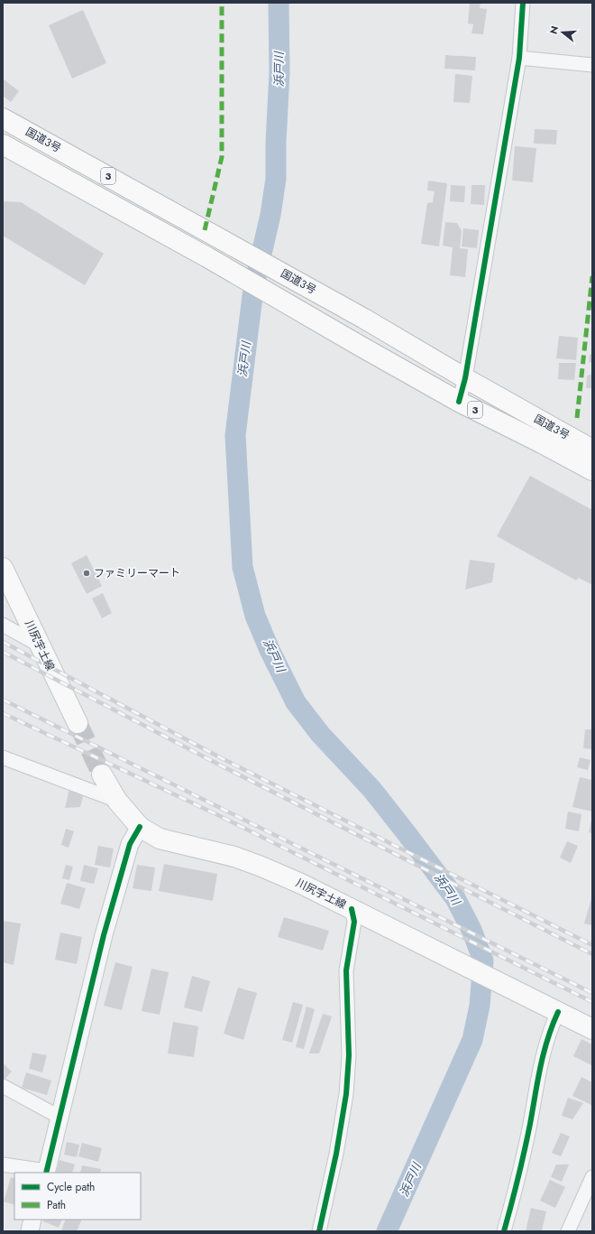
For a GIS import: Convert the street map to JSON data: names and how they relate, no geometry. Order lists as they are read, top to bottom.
{
  "streets": {
    "main road": ["国道3号", "3", "川尻宇土線"]
  },
  "water": ["浜戸川"],
  "places": ["ファミリーマート"],
  "legend": ["Cycle path", "Path"],
  "north": "left"
}
